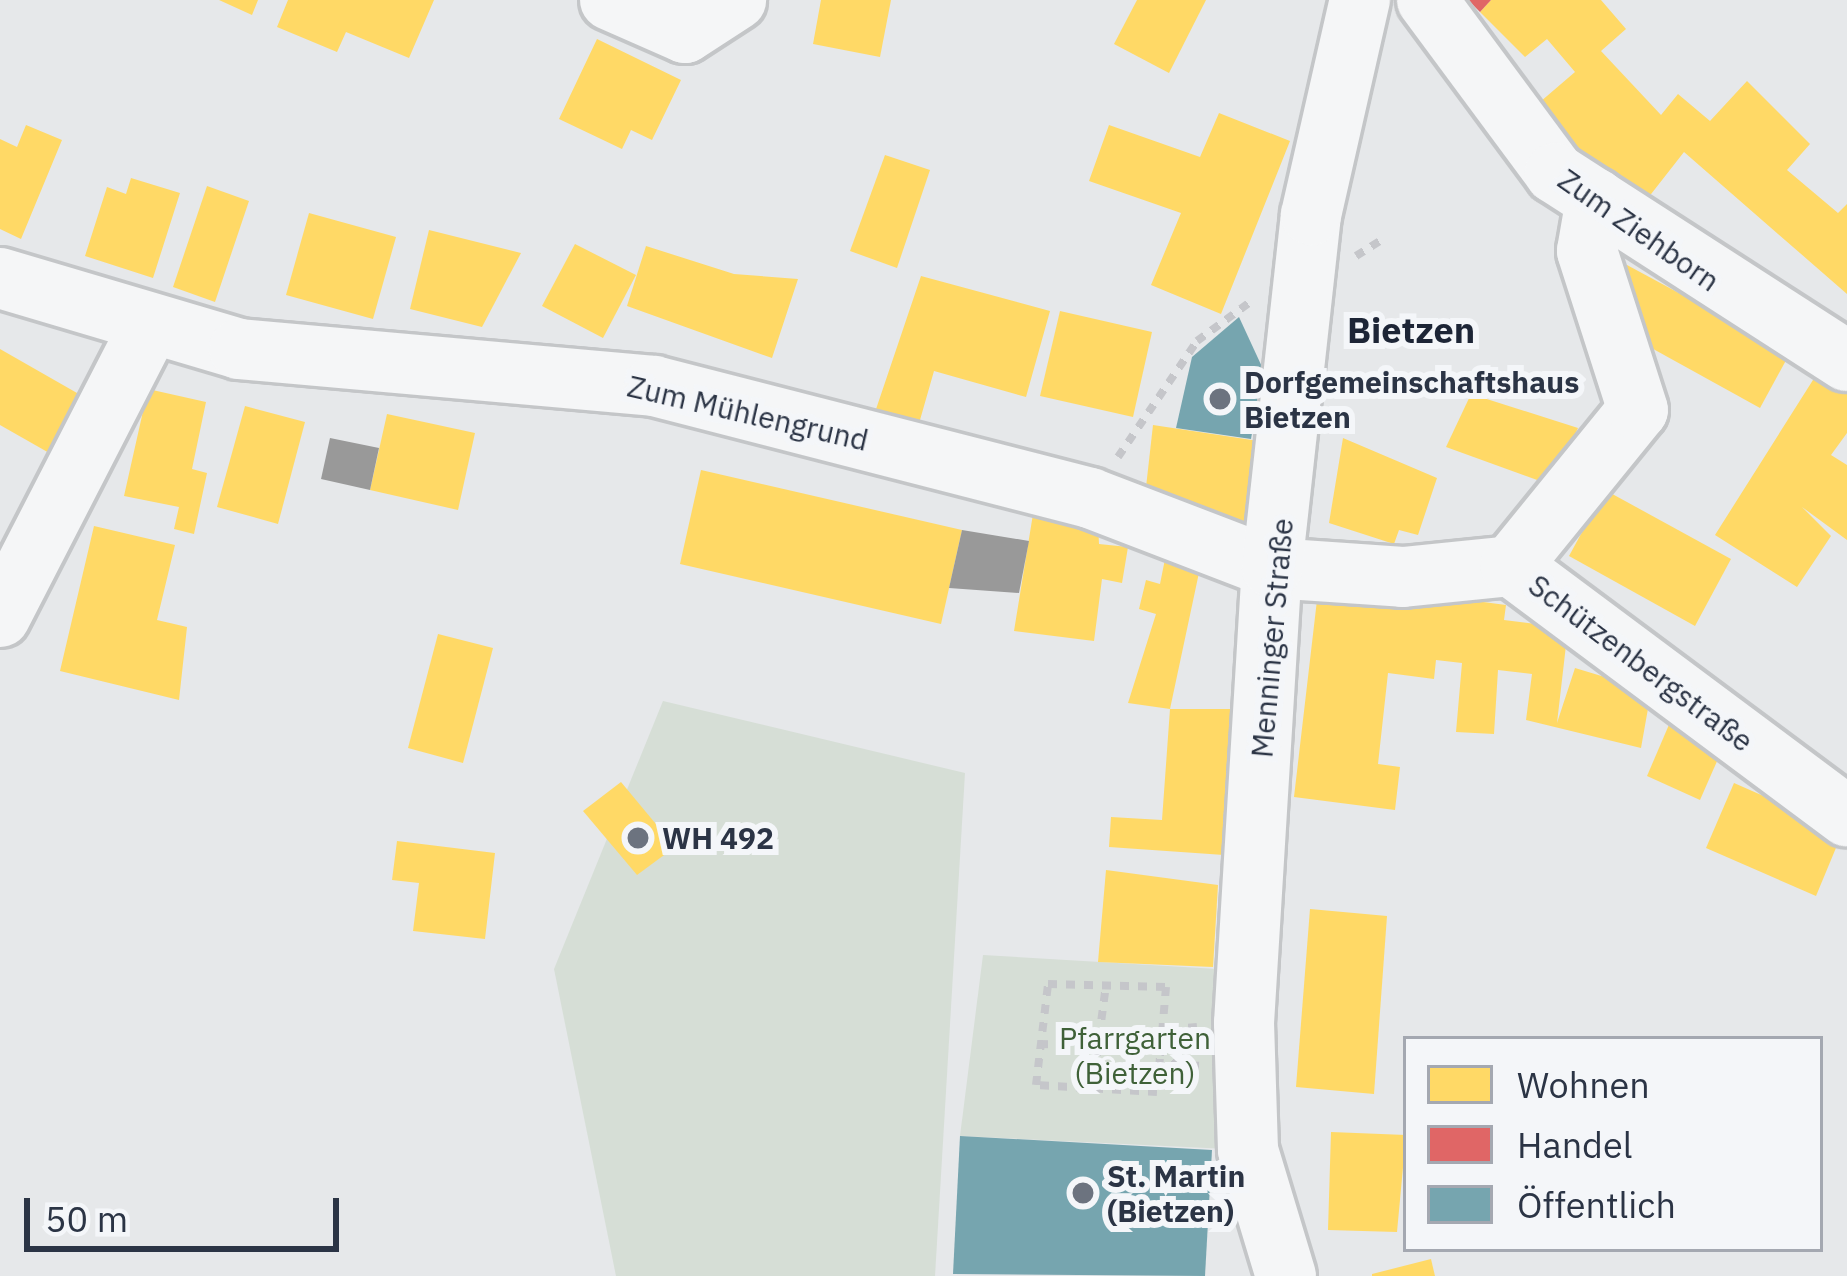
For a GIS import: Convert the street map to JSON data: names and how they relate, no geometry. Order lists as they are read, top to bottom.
{
  "streets": {
    "street": [
      "Zum Ziehborn",
      "Zum Mühlengrund",
      "Menninger Straße",
      "Schützenbergstraße"
    ]
  },
  "crossings": [
    ["Zum Mühlengrund", "Menninger Straße"],
    ["Zum Mühlengrund", "Schützenbergstraße"],
    ["Menninger Straße", "Schützenbergstraße"]
  ],
  "districts": ["Bietzen"],
  "parks": ["Pfarrgarten (Bietzen)"],
  "places": ["Dorfgemeinschaftshaus Bietzen", "WH 492", "St. Martin (Bietzen)"],
  "legend": ["Wohnen", "Handel", "Öffentlich"],
  "scale_bar": "50 m"
}
